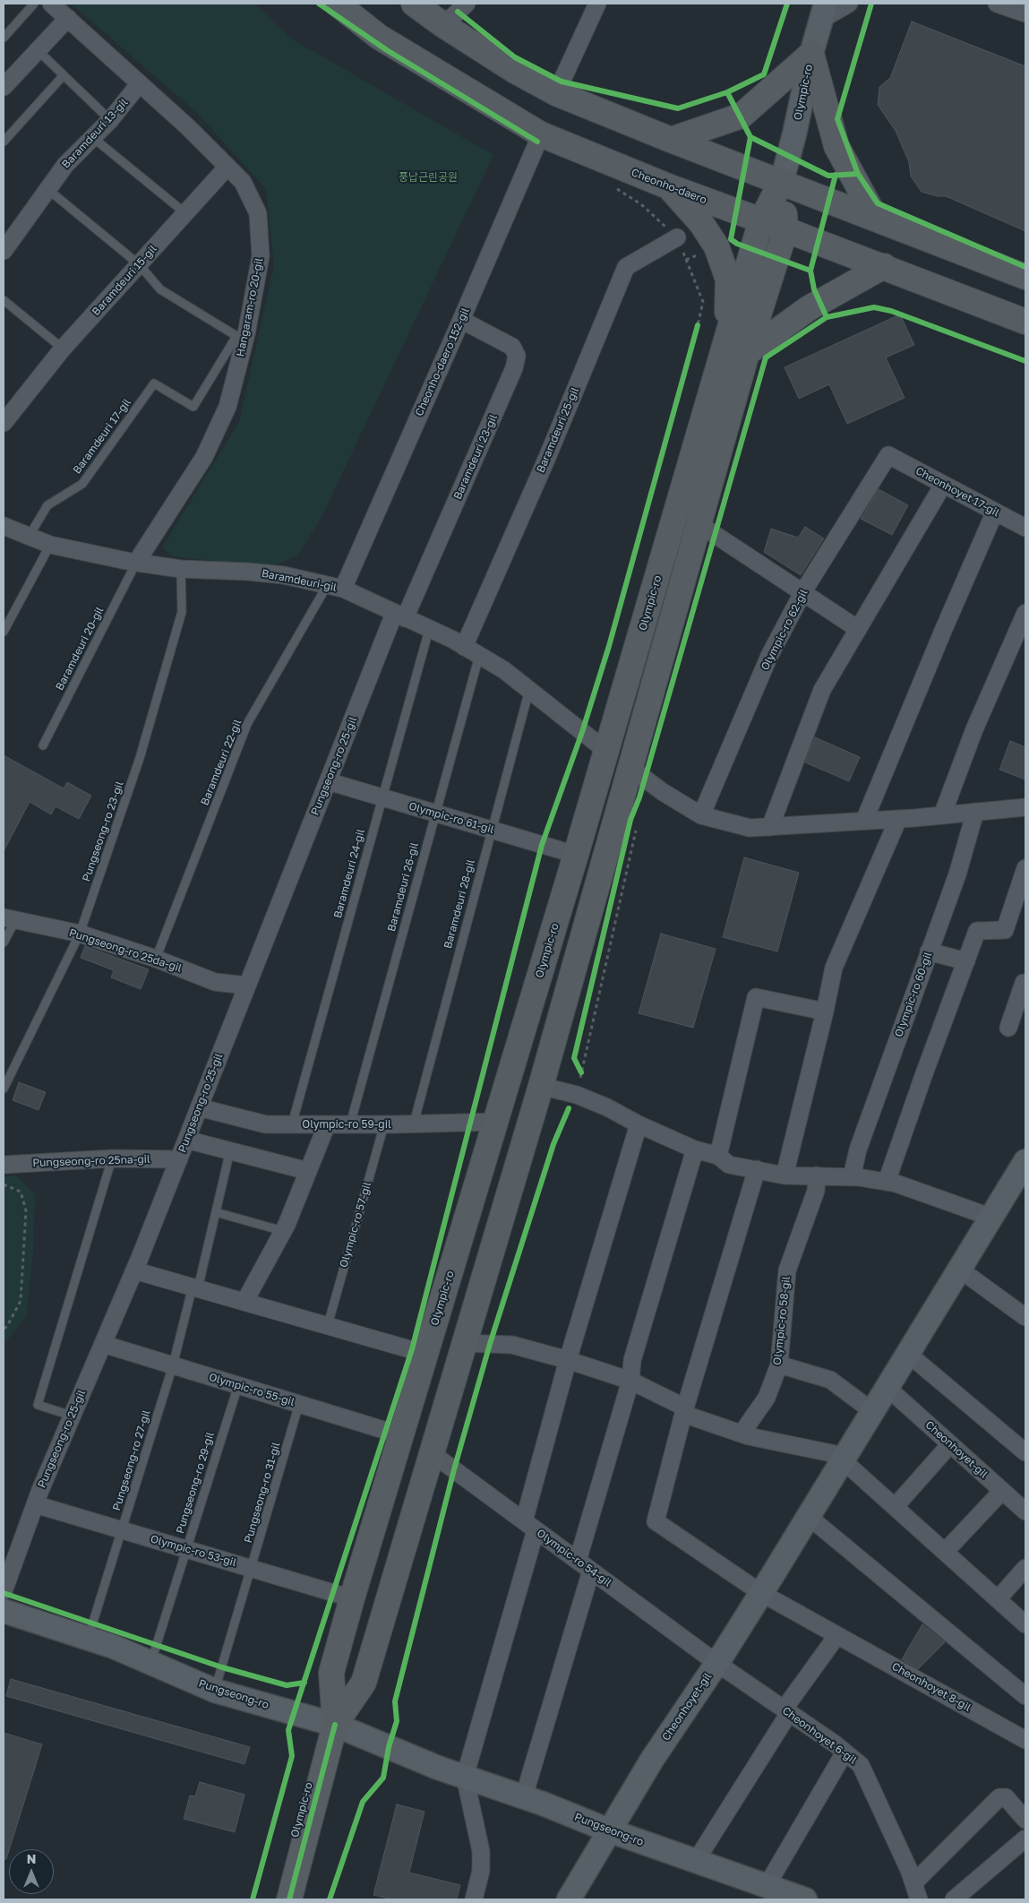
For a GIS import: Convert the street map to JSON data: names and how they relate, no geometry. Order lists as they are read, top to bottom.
{
  "streets": {
    "main road": ["Olympic-ro", "Cheonho-daero"],
    "street": [
      "Baramdeuri 13-gil",
      "Baramdeuri 15-gil",
      "Hangaram-ro 20-gil",
      "Cheonho-daero 152-gil",
      "Baramdeuri 25-gil",
      "Baramdeuri 23-gil",
      "Cheonhoyet 17-gil",
      "Baramdeuri-gil",
      "Olympic-ro 62-gil",
      "Pungseong-ro 25-gil",
      "Olympic-ro 61-gil",
      "Pungseong-ro 25da-gil",
      "Olympic-ro 60-gil",
      "Olympic-ro 59-gil",
      "Pungseong-ro 25na-gil",
      "Olympic-ro 58-gil",
      "Olympic-ro 55-gil",
      "Cheonhoyet-gil",
      "Olympic-ro 53-gil",
      "Olympic-ro 54-gil",
      "Cheonhoyet 8-gil",
      "Pungseong-ro",
      "Cheonhoyet 6-gil"
    ],
    "lane": [
      "Baramdeuri 17-gil",
      "Baramdeuri 20-gil",
      "Baramdeuri 22-gil",
      "Pungseong-ro 23-gil",
      "Baramdeuri 24-gil",
      "Baramdeuri 26-gil",
      "Baramdeuri 28-gil",
      "Olympic-ro 57-gil",
      "Pungseong-ro 27-gil",
      "Pungseong-ro 29-gil",
      "Pungseong-ro 31-gil"
    ]
  },
  "crossings": [
    ["Olympic-ro", "Cheonho-daero"],
    ["Olympic-ro", "Baramdeuri-gil"],
    ["Olympic-ro", "Olympic-ro 61-gil"],
    ["Olympic-ro", "Olympic-ro 59-gil"],
    ["Olympic-ro", "Olympic-ro 55-gil"],
    ["Olympic-ro", "Olympic-ro 53-gil"],
    ["Olympic-ro", "Olympic-ro 54-gil"],
    ["Olympic-ro", "Pungseong-ro"],
    ["Baramdeuri 13-gil", "Hangaram-ro 20-gil"],
    ["Cheonho-daero", "Cheonho-daero 152-gil"],
    ["Baramdeuri 15-gil", "Hangaram-ro 20-gil"],
    ["Hangaram-ro 20-gil", "Baramdeuri 17-gil"],
    ["Hangaram-ro 20-gil", "Baramdeuri-gil"],
    ["Hangaram-ro 20-gil", "Baramdeuri 20-gil"],
    ["Cheonho-daero 152-gil", "Baramdeuri 23-gil"],
    ["Cheonho-daero 152-gil", "Baramdeuri-gil"],
    ["Cheonho-daero 152-gil", "Baramdeuri 22-gil"],
    ["Baramdeuri 25-gil", "Baramdeuri-gil"],
    ["Baramdeuri 17-gil", "Baramdeuri-gil"],
    ["Baramdeuri 23-gil", "Baramdeuri-gil"],
    ["Baramdeuri 23-gil", "Pungseong-ro 25-gil"],
    ["Cheonhoyet 17-gil", "Olympic-ro 62-gil"],
    ["Baramdeuri-gil", "Baramdeuri 20-gil"],
    ["Baramdeuri-gil", "Baramdeuri 22-gil"],
    ["Baramdeuri-gil", "Pungseong-ro 25-gil"],
    ["Baramdeuri-gil", "Pungseong-ro 23-gil"],
    ["Baramdeuri-gil", "Baramdeuri 24-gil"],
    ["Baramdeuri-gil", "Baramdeuri 26-gil"],
    ["Baramdeuri-gil", "Baramdeuri 28-gil"],
    ["Baramdeuri 22-gil", "Pungseong-ro 25da-gil"],
    ["Pungseong-ro 25-gil", "Olympic-ro 61-gil"],
    ["Pungseong-ro 25-gil", "Pungseong-ro 25da-gil"],
    ["Pungseong-ro 25-gil", "Olympic-ro 59-gil"],
    ["Pungseong-ro 25-gil", "Pungseong-ro 25na-gil"],
    ["Pungseong-ro 25-gil", "Olympic-ro 55-gil"],
    ["Pungseong-ro 25-gil", "Olympic-ro 53-gil"],
    ["Pungseong-ro 25-gil", "Pungseong-ro"],
    ["Olympic-ro 61-gil", "Baramdeuri 24-gil"],
    ["Olympic-ro 61-gil", "Baramdeuri 26-gil"],
    ["Olympic-ro 61-gil", "Baramdeuri 28-gil"],
    ["Pungseong-ro 23-gil", "Pungseong-ro 25da-gil"],
    ["Baramdeuri 24-gil", "Olympic-ro 59-gil"],
    ["Baramdeuri 26-gil", "Olympic-ro 59-gil"],
    ["Baramdeuri 28-gil", "Olympic-ro 59-gil"],
    ["Olympic-ro 59-gil", "Olympic-ro 57-gil"],
    ["Olympic-ro 55-gil", "Pungseong-ro 27-gil"],
    ["Olympic-ro 55-gil", "Pungseong-ro 29-gil"],
    ["Olympic-ro 55-gil", "Pungseong-ro 31-gil"],
    ["Cheonhoyet-gil", "Olympic-ro 54-gil"],
    ["Cheonhoyet-gil", "Cheonhoyet 8-gil"],
    ["Cheonhoyet-gil", "Pungseong-ro"],
    ["Cheonhoyet-gil", "Cheonhoyet 6-gil"],
    ["Pungseong-ro 27-gil", "Olympic-ro 53-gil"],
    ["Pungseong-ro 27-gil", "Pungseong-ro"],
    ["Pungseong-ro 29-gil", "Olympic-ro 53-gil"],
    ["Pungseong-ro 29-gil", "Pungseong-ro"],
    ["Pungseong-ro 31-gil", "Olympic-ro 53-gil"],
    ["Pungseong-ro 31-gil", "Pungseong-ro"],
    ["Olympic-ro 54-gil", "Cheonhoyet 6-gil"]
  ],
  "parks": ["풍납근린공원"],
  "north": "top"
}
